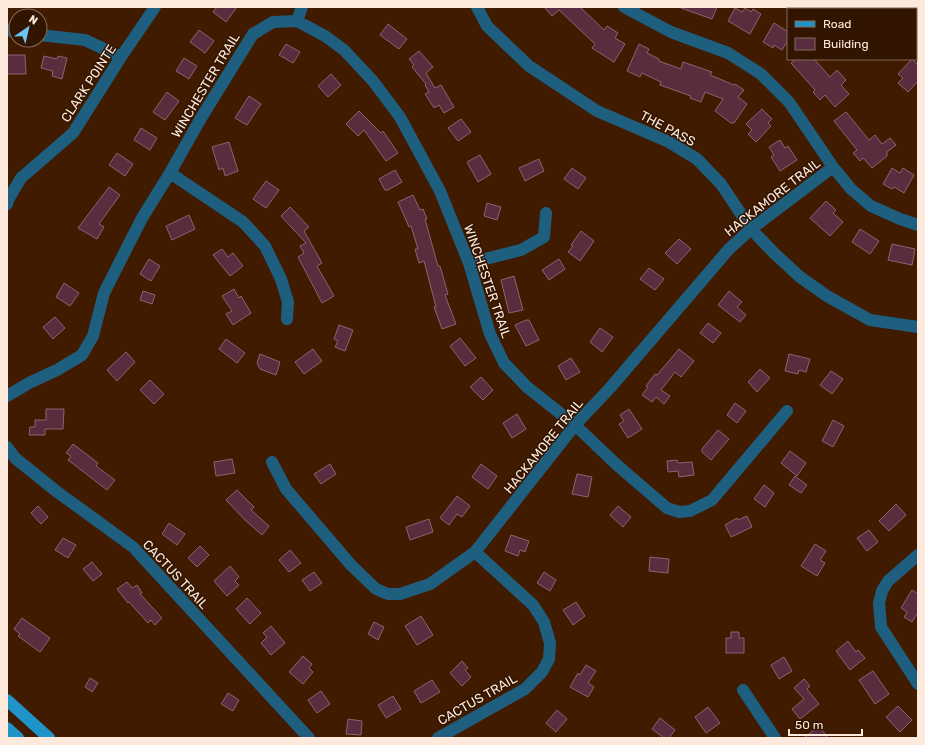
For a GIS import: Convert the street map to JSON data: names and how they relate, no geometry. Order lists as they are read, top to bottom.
{
  "streets": {
    "street": [
      "CLARK POINTE",
      "WINCHESTER TRAIL",
      "THE PASS",
      "HACKAMORE TRAIL",
      "CACTUS TRAIL"
    ]
  },
  "crossings": [
    ["WINCHESTER TRAIL", "HACKAMORE TRAIL"],
    ["THE PASS", "HACKAMORE TRAIL"],
    ["HACKAMORE TRAIL", "CACTUS TRAIL"]
  ],
  "legend": ["Road", "Building"],
  "scale_bar": "50 m",
  "north": "top right"
}
